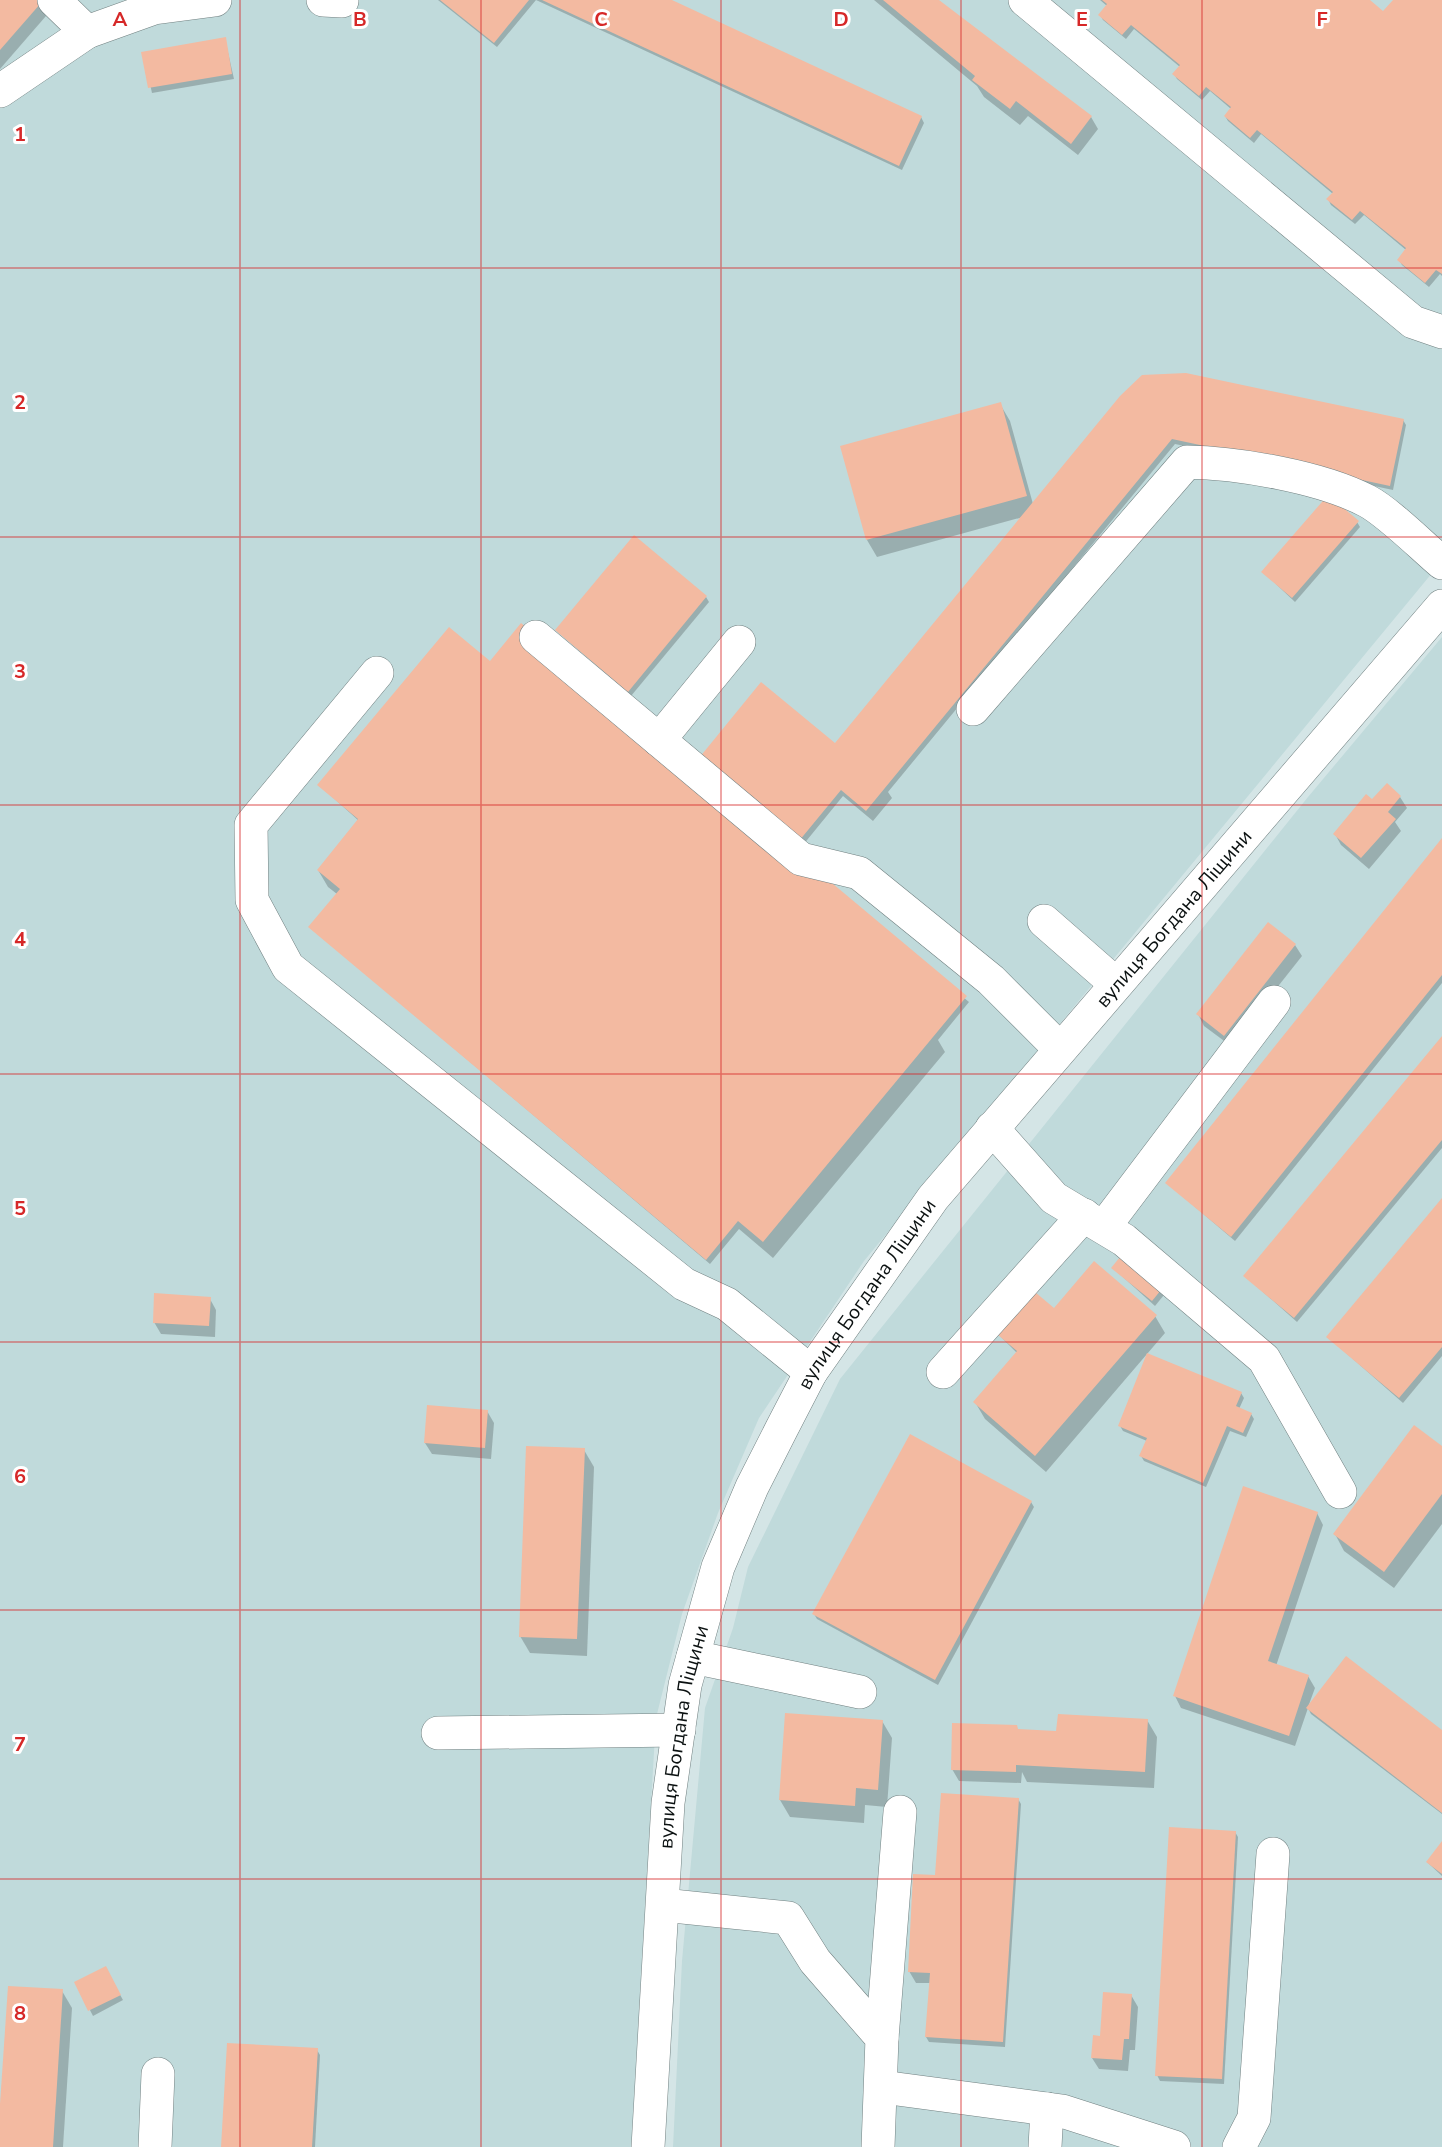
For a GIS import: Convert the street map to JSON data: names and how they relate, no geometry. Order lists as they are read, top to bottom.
{
  "streets": {
    "main road": ["вулиця Богдана Ліщини"]
  },
  "grid": {
    "columns": [
      "A",
      "B",
      "C",
      "D",
      "E",
      "F"
    ],
    "rows": [
      "1",
      "2",
      "3",
      "4",
      "5",
      "6",
      "7",
      "8"
    ]
  }
}
